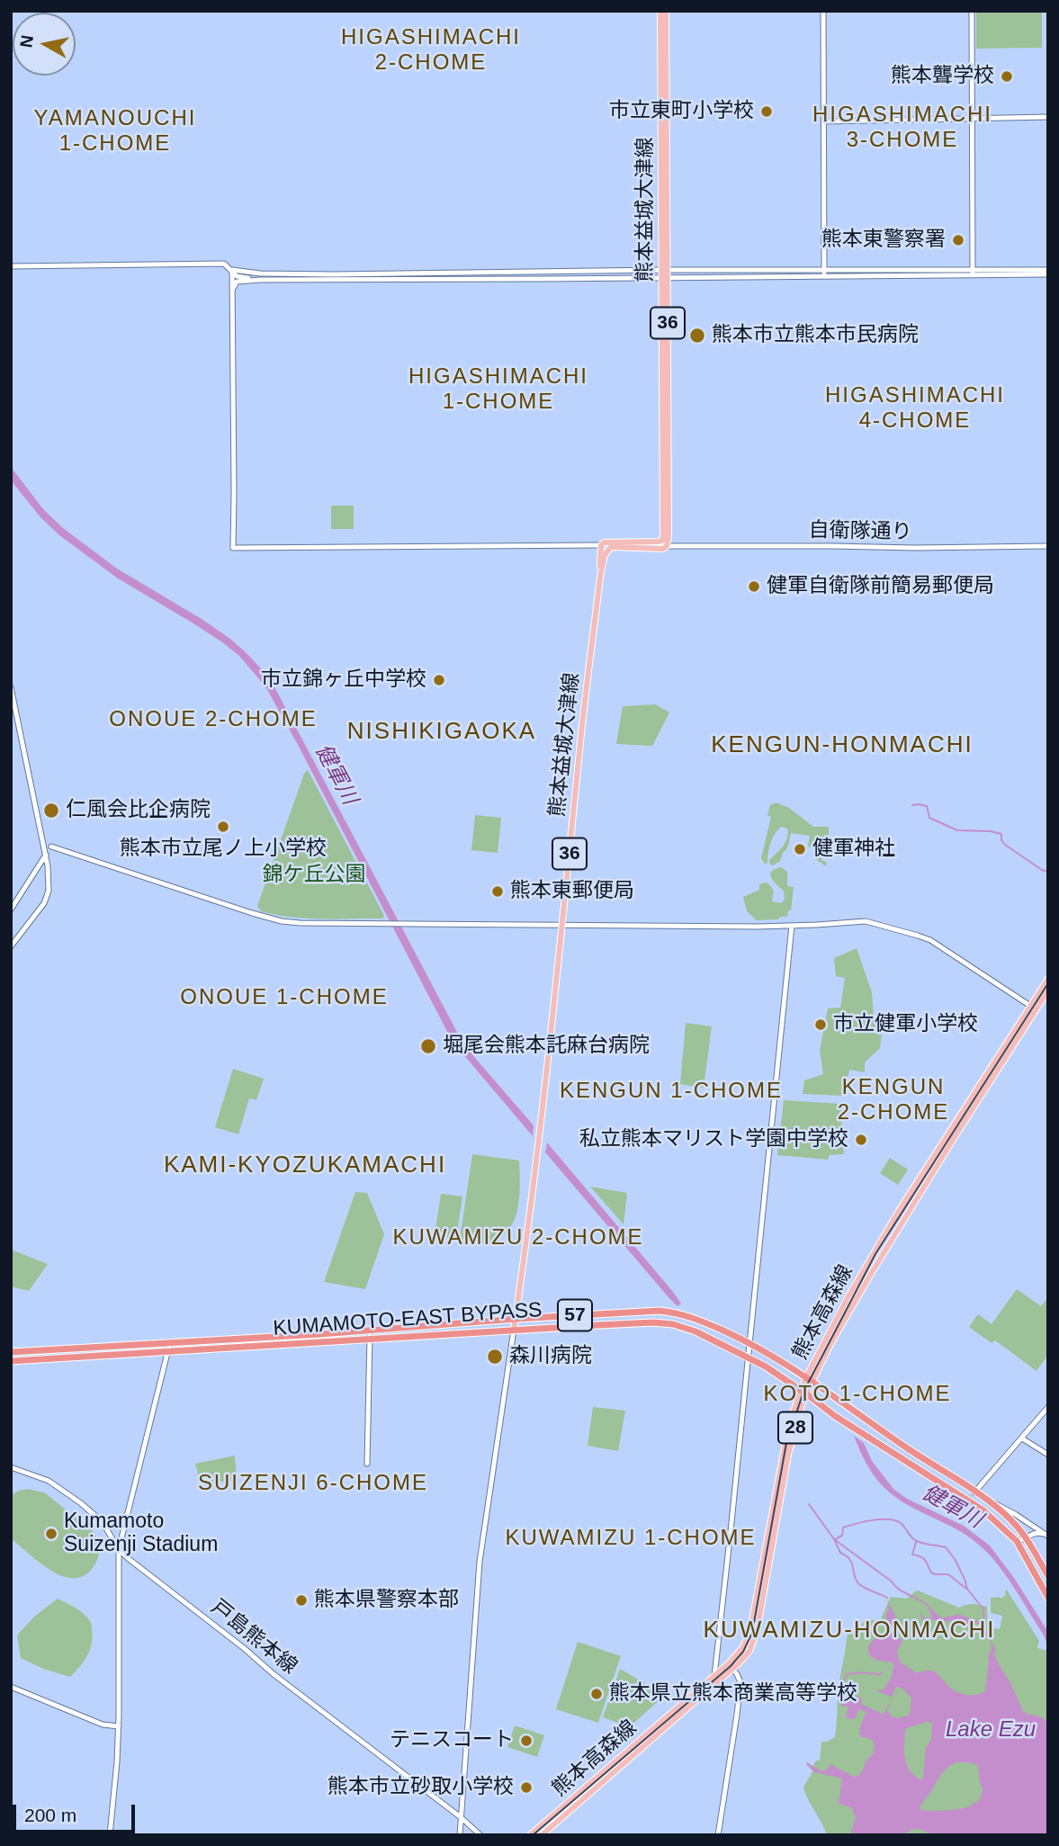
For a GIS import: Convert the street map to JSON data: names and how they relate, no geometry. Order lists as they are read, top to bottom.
{
  "streets": {
    "highway": ["57", "KUMAMOTO-EAST BYPASS"],
    "main road": [
      "熊本益城大津線",
      "36",
      "熊本高森線",
      "28"
    ],
    "street": ["自衛隊通り", "戸島熊本線"]
  },
  "crossings": [
    ["熊本益城大津線", "自衛隊通り"],
    ["熊本益城大津線", "KUMAMOTO-EAST BYPASS"],
    ["熊本高森線", "KUMAMOTO-EAST BYPASS"]
  ],
  "districts": [
    "HIGASHIMACHI 2-CHOME",
    "HIGASHIMACHI 3-CHOME",
    "YAMANOUCHI 1-CHOME",
    "HIGASHIMACHI 1-CHOME",
    "HIGASHIMACHI 4-CHOME",
    "ONOUE 2-CHOME",
    "NISHIKIGAOKA",
    "KENGUN-HONMACHI",
    "ONOUE 1-CHOME",
    "KENGUN 2-CHOME",
    "KENGUN 1-CHOME",
    "KAMI-KYOZUKAMACHI",
    "KUWAMIZU 2-CHOME",
    "KOTO 1-CHOME",
    "SUIZENJI 6-CHOME",
    "KUWAMIZU 1-CHOME",
    "KUWAMIZU-HONMACHI"
  ],
  "water": ["健軍川", "Lake Ezu"],
  "parks": ["錦ケ丘公園"],
  "places": [
    "熊本聾学校",
    "市立東町小学校",
    "熊本東警察署",
    "熊本市立熊本市民病院",
    "健軍自衛隊前簡易郵便局",
    "市立錦ヶ丘中学校",
    "仁風会比企病院",
    "熊本市立尾ノ上小学校",
    "健軍神社",
    "熊本東郵便局",
    "市立健軍小学校",
    "堀尾会熊本託麻台病院",
    "私立熊本マリスト学園中学校",
    "森川病院",
    "Kumamoto Suizenji Stadium",
    "熊本県警察本部",
    "熊本県立熊本商業高等学校",
    "テニスコート",
    "熊本市立砂取小学校"
  ],
  "scale_bar": "200 m",
  "north": "left"
}
